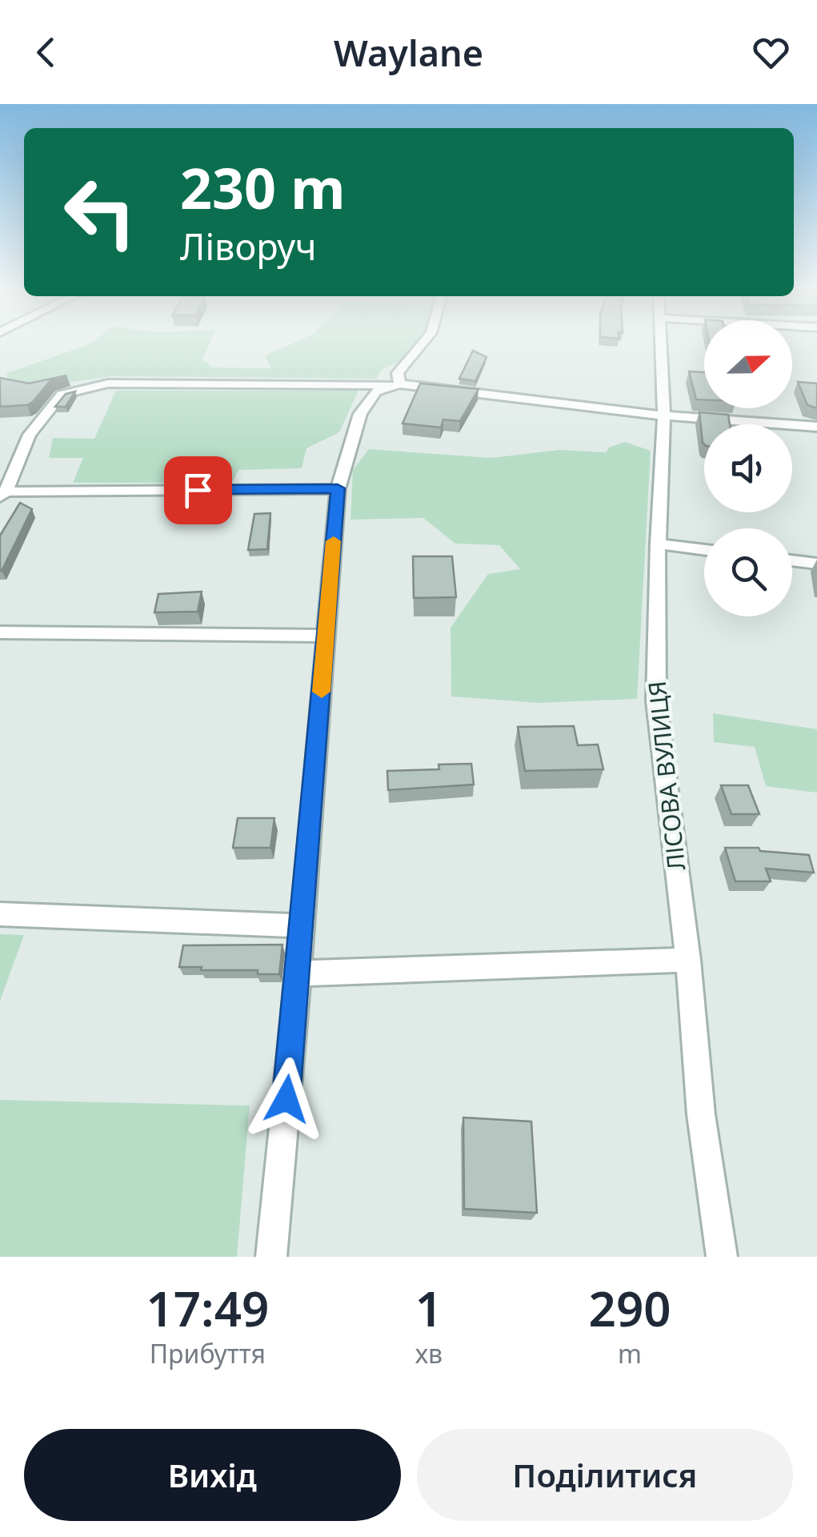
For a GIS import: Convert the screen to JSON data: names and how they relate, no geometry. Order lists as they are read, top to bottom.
{
  "streets": {
    "street": ["ЛІСОВА ВУЛИЦЯ"]
  },
  "north": "right",
  "page": {
    "header": "Waylane",
    "turn": ["230 m", "Ліворуч"],
    "eta": [
      "17:49",
      "Прибуття",
      "1",
      "хв",
      "290",
      "m"
    ],
    "buttons": ["Вихід", "Поділитися"]
  }
}
